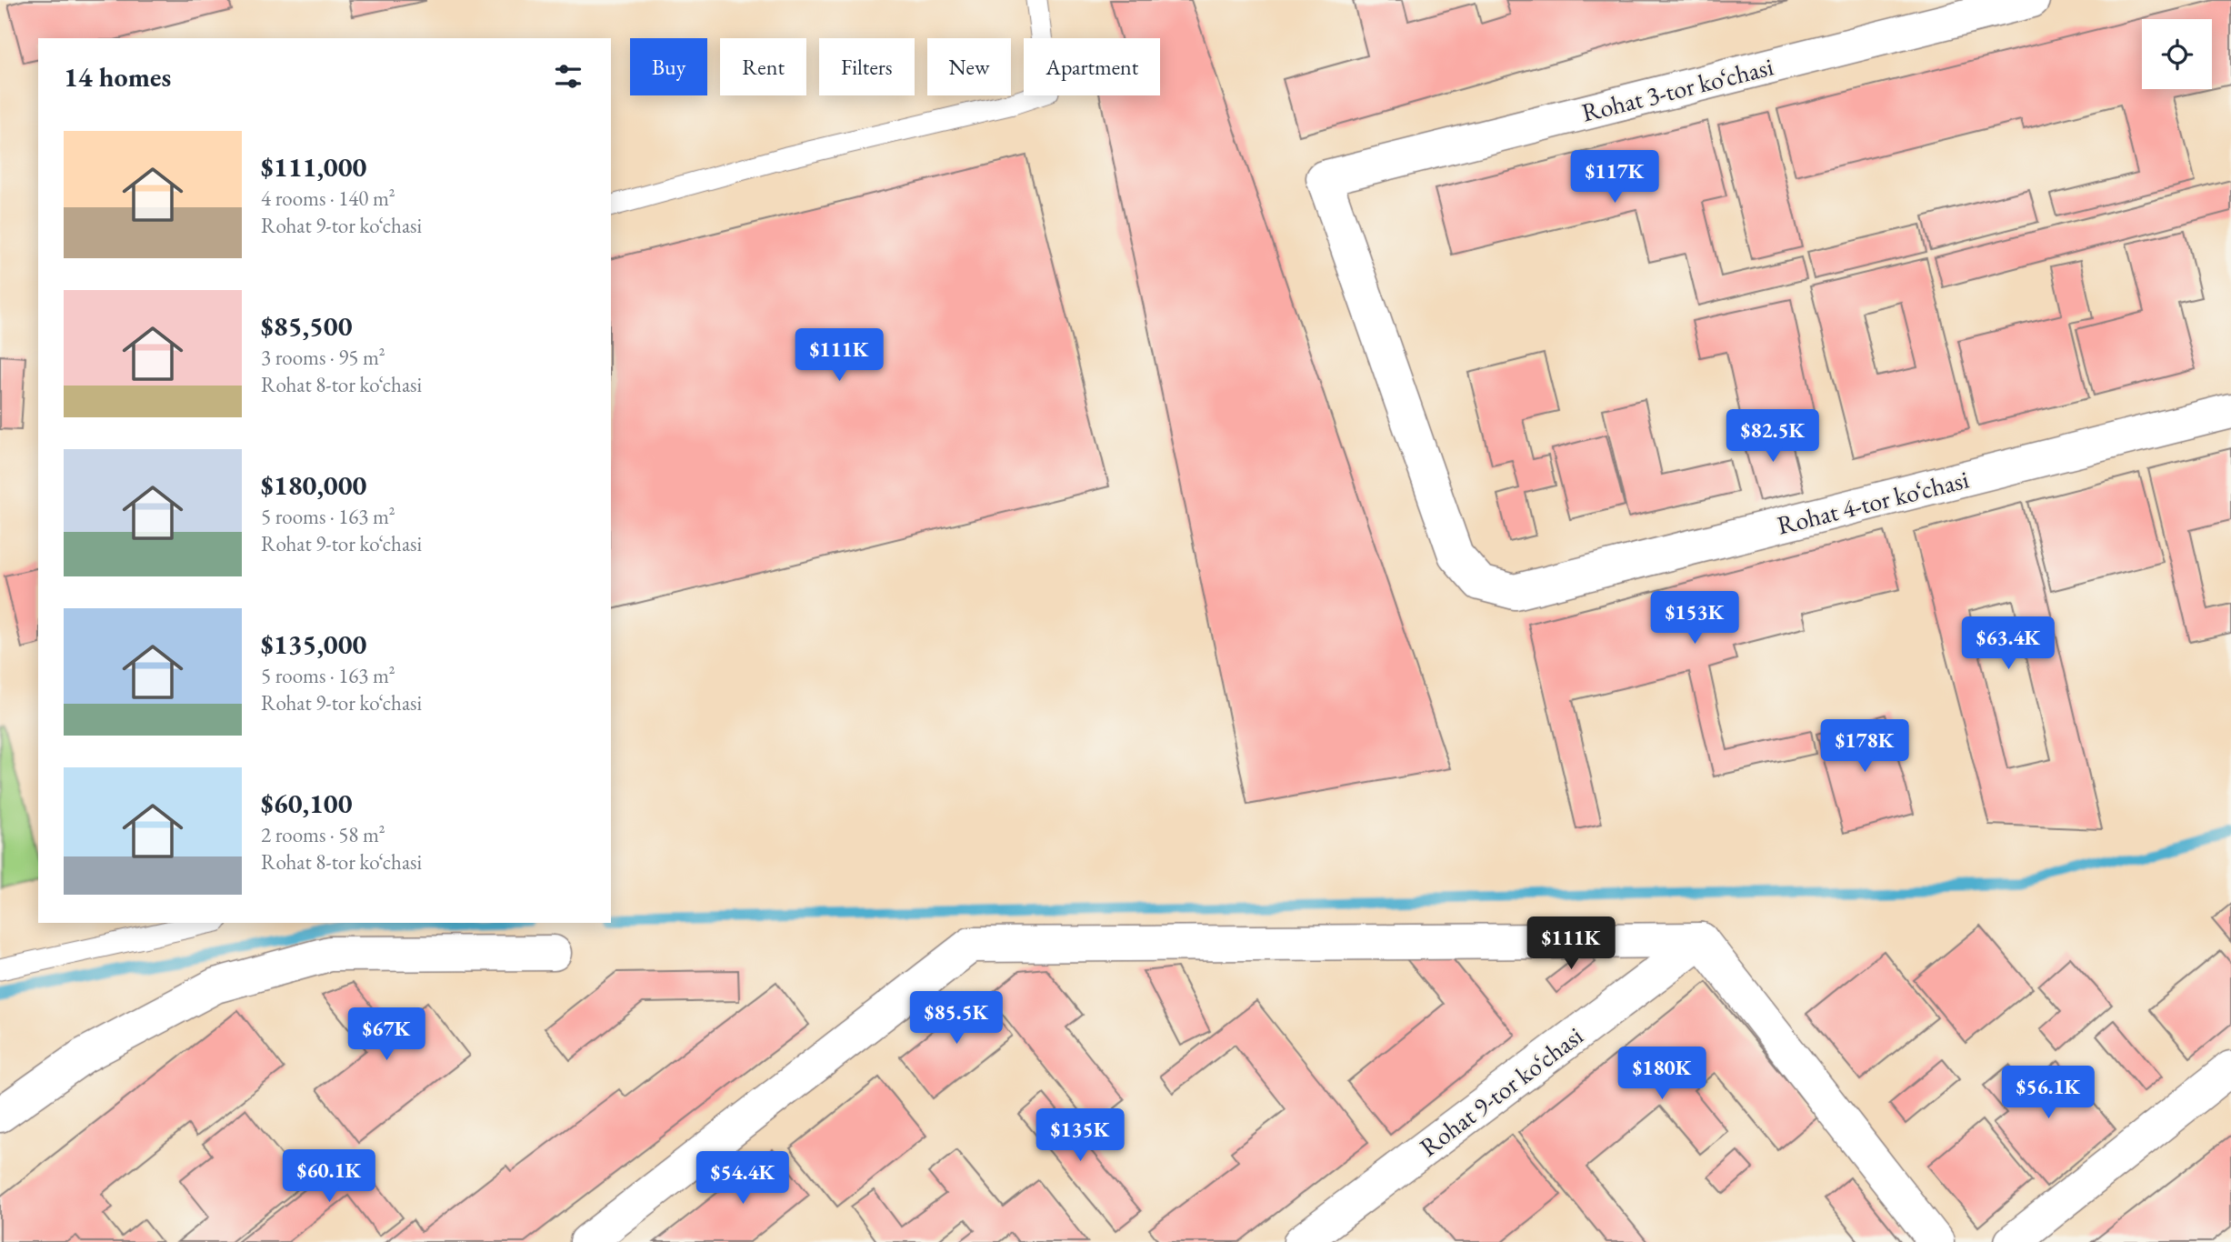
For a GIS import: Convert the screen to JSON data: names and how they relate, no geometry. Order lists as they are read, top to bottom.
{
  "streets": {
    "street": ["Rohat 3-tor ko‘chasi", "Rohat 4-tor ko‘chasi", "Rohat 9-tor ko‘chasi"]
  },
  "crossings": [
    ["Rohat 3-tor ko‘chasi", "Rohat 4-tor ko‘chasi"]
  ],
  "page": {
    "chip": [
      "Buy",
      "Rent",
      "Filters",
      "New",
      "Apartment"
    ],
    "heading": "14 homes",
    "list": [
      {
        "name": "$111,000",
        "note": "4 rooms · 140 m² · Rohat 9-tor ko‘chasi"
      },
      {
        "name": "$85,500",
        "note": "3 rooms · 95 m² · Rohat 8-tor ko‘chasi"
      },
      {
        "name": "$180,000",
        "note": "5 rooms · 163 m² · Rohat 9-tor ko‘chasi"
      },
      {
        "name": "$135,000",
        "note": "5 rooms · 163 m² · Rohat 9-tor ko‘chasi"
      },
      {
        "name": "$60,100",
        "note": "2 rooms · 58 m² · Rohat 8-tor ko‘chasi"
      }
    ],
    "price": [
      "$117K",
      "$111K",
      "$82.5K",
      "$153K",
      "$63.4K",
      "$178K",
      "$111K",
      "$85.5K",
      "$67K",
      "$180K",
      "$56.1K",
      "$135K",
      "$60.1K",
      "$54.4K"
    ]
  }
}
